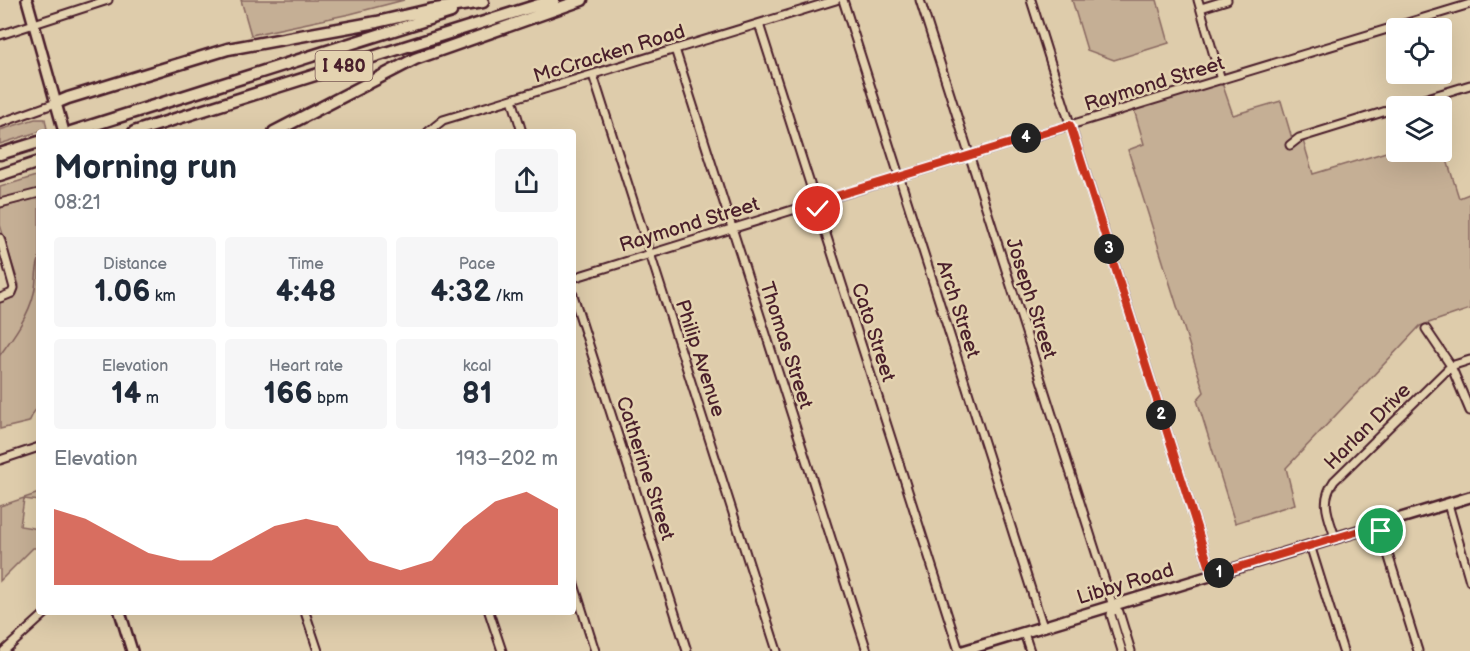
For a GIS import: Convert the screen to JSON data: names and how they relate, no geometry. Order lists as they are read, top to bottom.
{
  "streets": {
    "highway": ["I 480"],
    "main road": ["Libby Road"],
    "street": [
      "McCracken Road",
      "Raymond Street",
      "Joseph Street",
      "Arch Street",
      "Cato Street",
      "Thomas Street",
      "Philip Avenue",
      "Harlan Drive",
      "Catherine Street"
    ]
  },
  "crossings": [
    ["McCracken Road", "Cato Street"],
    ["McCracken Road", "Thomas Street"],
    ["McCracken Road", "Philip Avenue"],
    ["Raymond Street", "Joseph Street"],
    ["Raymond Street", "Arch Street"],
    ["Raymond Street", "Cato Street"],
    ["Raymond Street", "Thomas Street"],
    ["Raymond Street", "Philip Avenue"],
    ["Joseph Street", "Libby Road"],
    ["Arch Street", "Libby Road"],
    ["Cato Street", "Libby Road"],
    ["Harlan Drive", "Libby Road"]
  ],
  "page": {
    "pins": [
      "4",
      "3",
      "2",
      "1"
    ],
    "heading": ["Morning run", "08:21"],
    "stats": [
      ["Distance", "1.06 km"],
      ["Time", "4:48"],
      ["Pace", "4:32 /km"],
      ["Elevation", "14 m"],
      ["Heart rate", "166 bpm"],
      ["kcal", "81"]
    ],
    "chart": ["Elevation", "193–202 m"]
  }
}
